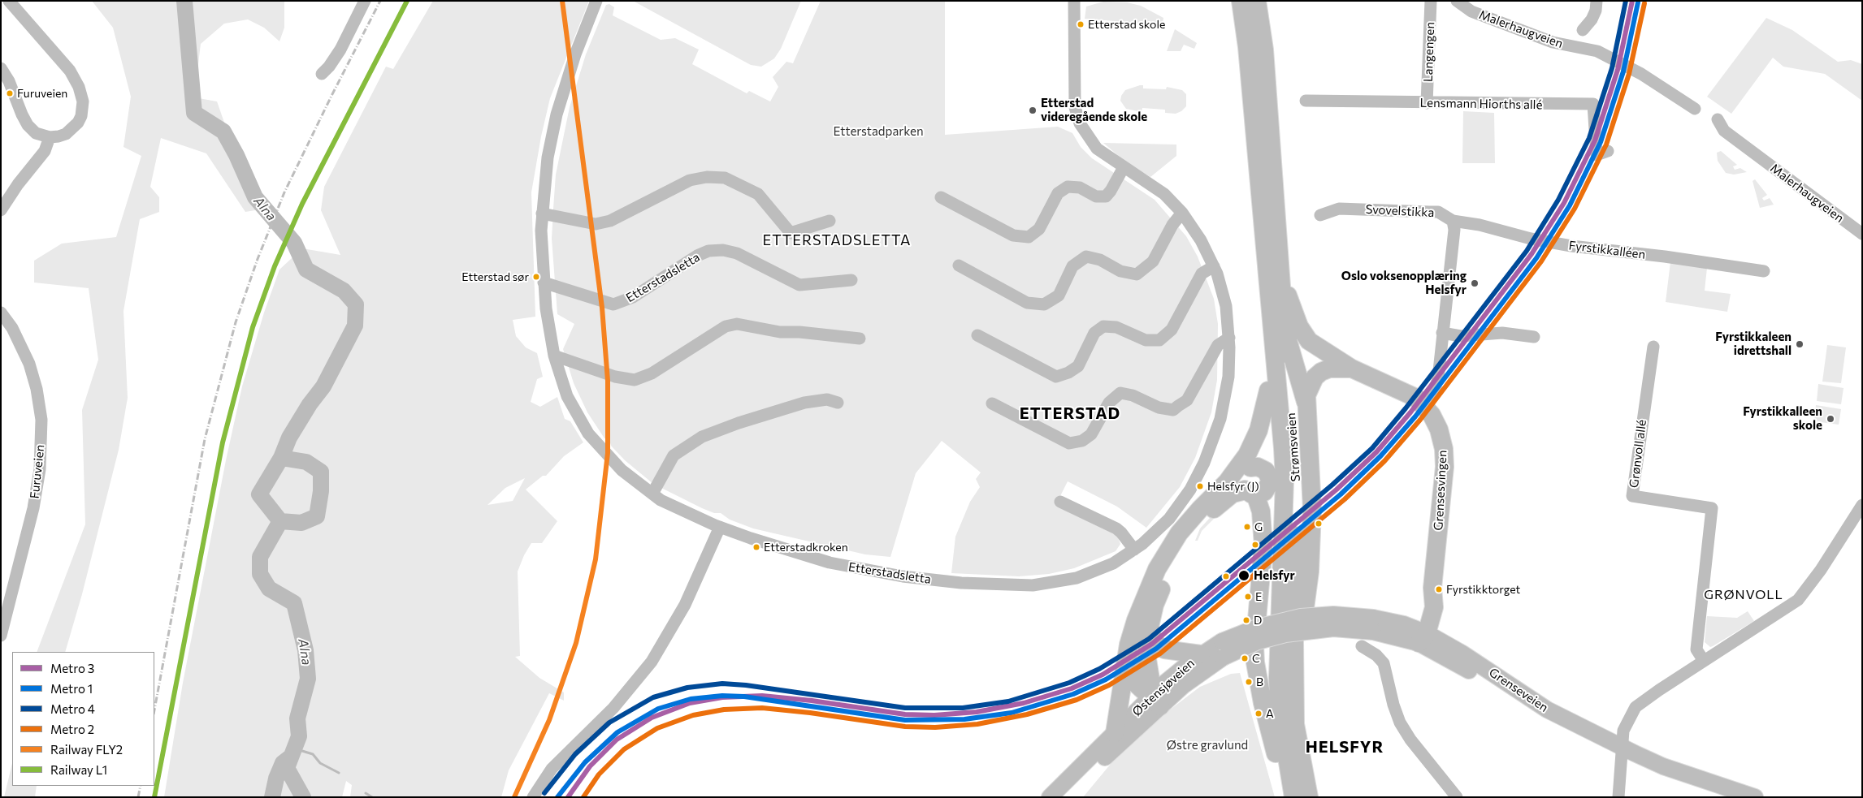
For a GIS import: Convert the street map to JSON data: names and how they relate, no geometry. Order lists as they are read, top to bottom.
{
  "streets": {
    "highway": ["Strømsveien", "Grensesvingen"],
    "main road": ["Østensjøveien", "Grenseveien"],
    "street": [
      "Malerhaugveien",
      "Langengen",
      "Lensmann Hiorths allé",
      "Svovelstikka",
      "Fyrstikkalléen",
      "Etterstadsletta",
      "Grønvoll allé",
      "Furuveien"
    ]
  },
  "crossings": [
    ["Langengen", "Lensmann Hiorths allé"],
    ["Svovelstikka", "Fyrstikkalléen"],
    ["Grensesvingen", "Grenseveien"],
    ["Østensjøveien", "Grenseveien"]
  ],
  "districts": [
    "ETTERSTADSLETTA",
    "ETTERSTAD",
    "GRØNVOLL",
    "HELSFYR"
  ],
  "water": ["Alna"],
  "parks": ["Etterstadparken", "Østre gravlund"],
  "places": [
    "Etterstad skole",
    "Furuveien",
    "Etterstad videregående skole",
    "Etterstad sør",
    "Oslo voksenopplæring Helsfyr",
    "Fyrstikkaleen idrettshall",
    "Fyrstikkalleen skole",
    "Helsfyr (J)",
    "G",
    "Etterstadkroken",
    "Helsfyr",
    "Fyrstikktorget",
    "E",
    "D",
    "C",
    "B",
    "A"
  ],
  "lines": [
    "metro line 3",
    "metro line 4",
    "rail line FLY2",
    "rail line L1",
    "metro line 1",
    "metro line 2"
  ],
  "legend": [
    "Metro 3",
    "Metro 1",
    "Metro 4",
    "Metro 2",
    "Railway FLY2",
    "Railway L1"
  ]
}
